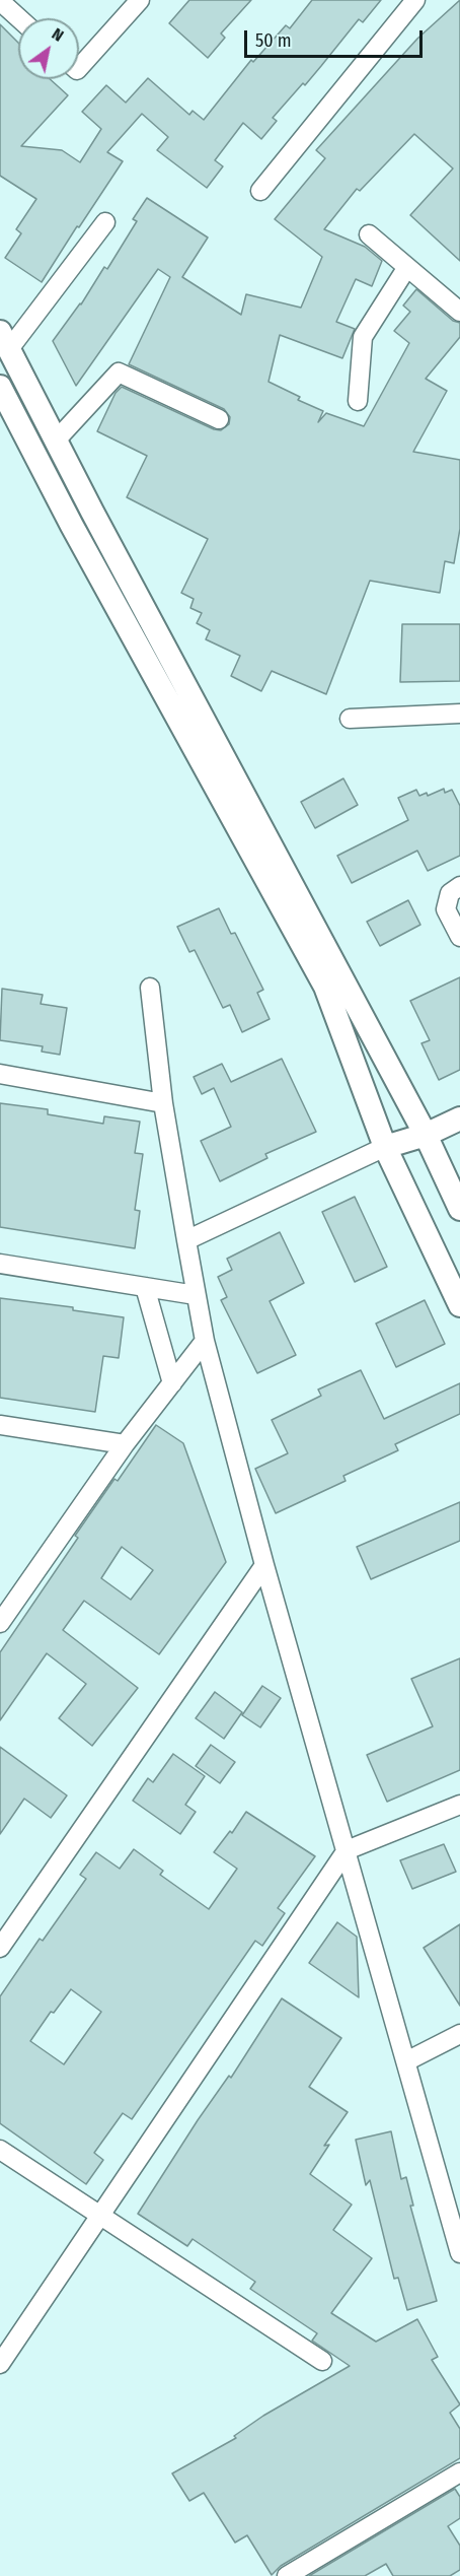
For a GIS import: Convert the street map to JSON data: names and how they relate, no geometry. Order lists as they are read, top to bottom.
{
  "scale_bar": "50 m",
  "north": "top right"
}
